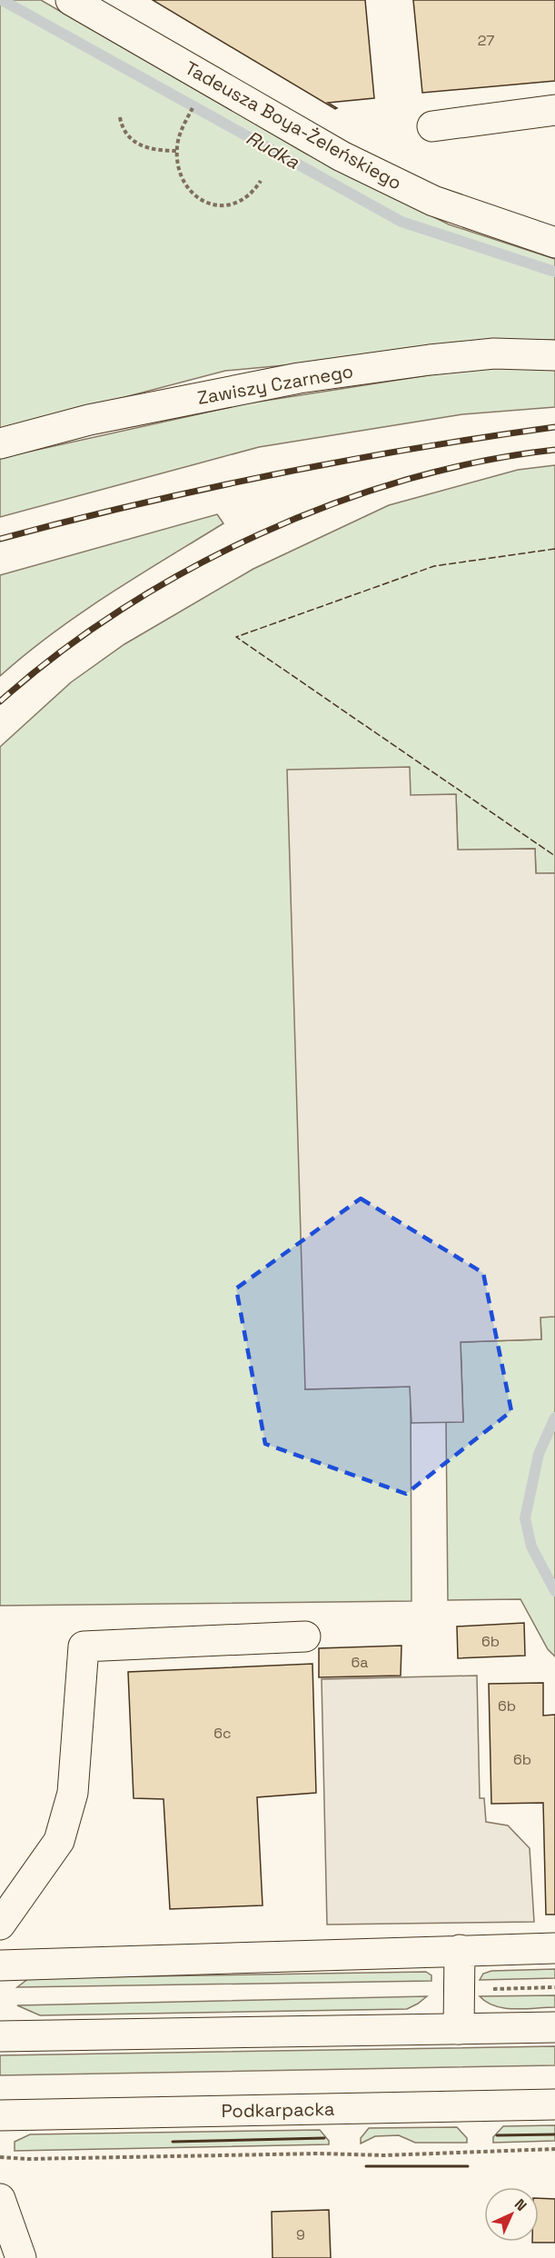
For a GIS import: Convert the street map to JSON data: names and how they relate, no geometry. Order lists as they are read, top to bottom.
{
  "streets": {
    "main road": ["Tadeusza Boya-Żeleńskiego", "Zawiszy Czarnego", "Podkarpacka"]
  },
  "water": ["Rudka"],
  "house_numbers": [
    "27",
    "6b",
    "6a",
    "6b",
    "6c",
    "6b",
    "9"
  ],
  "north": "top right"
}
